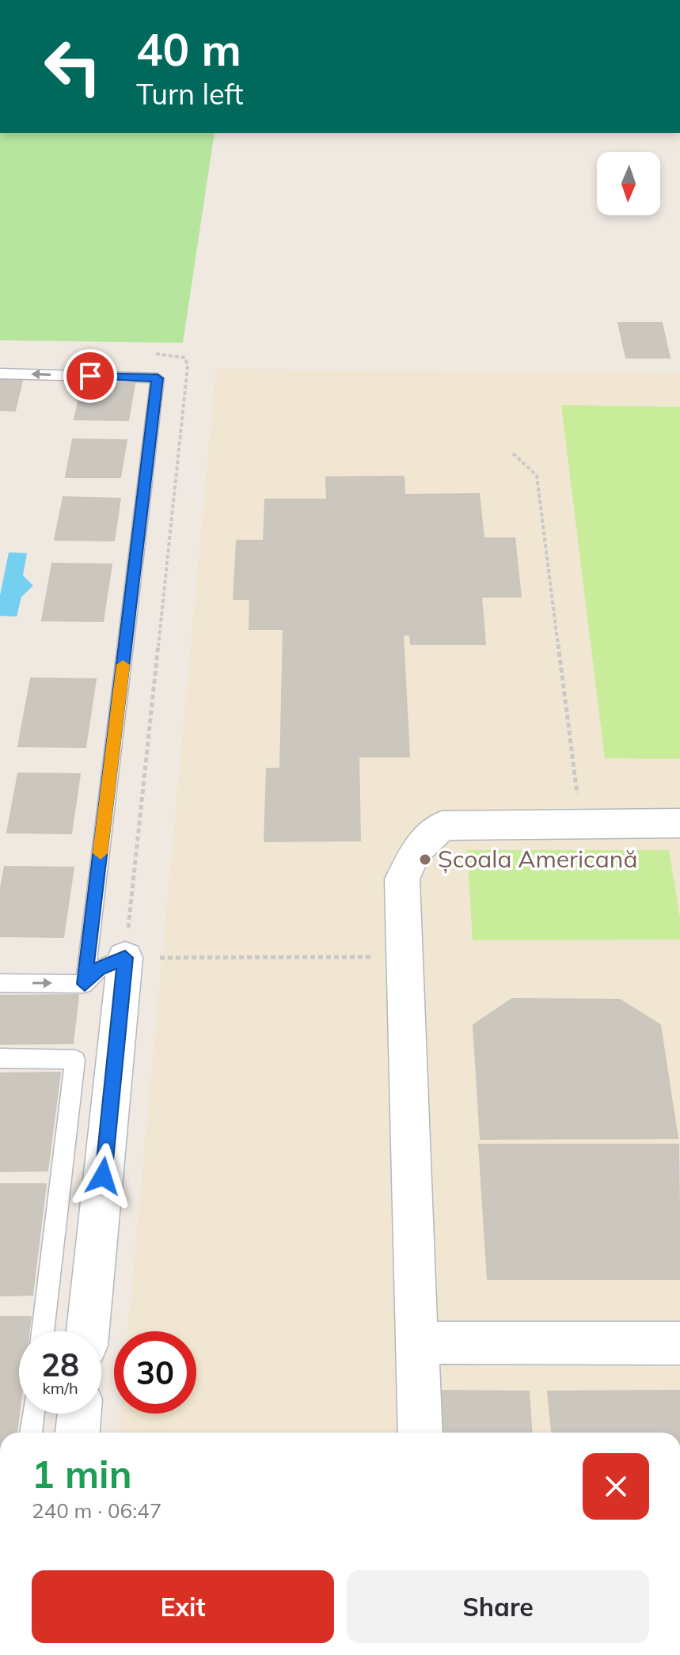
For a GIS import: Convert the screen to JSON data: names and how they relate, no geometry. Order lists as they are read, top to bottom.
{
  "places": ["Școala Americană"],
  "north": "bottom",
  "page": {
    "turn": ["40 m", "Turn left"],
    "speed": "28 km/h",
    "limit": "30",
    "heading": ["1 min", "240 m · 06:47"],
    "buttons": ["Exit", "Share"]
  }
}
